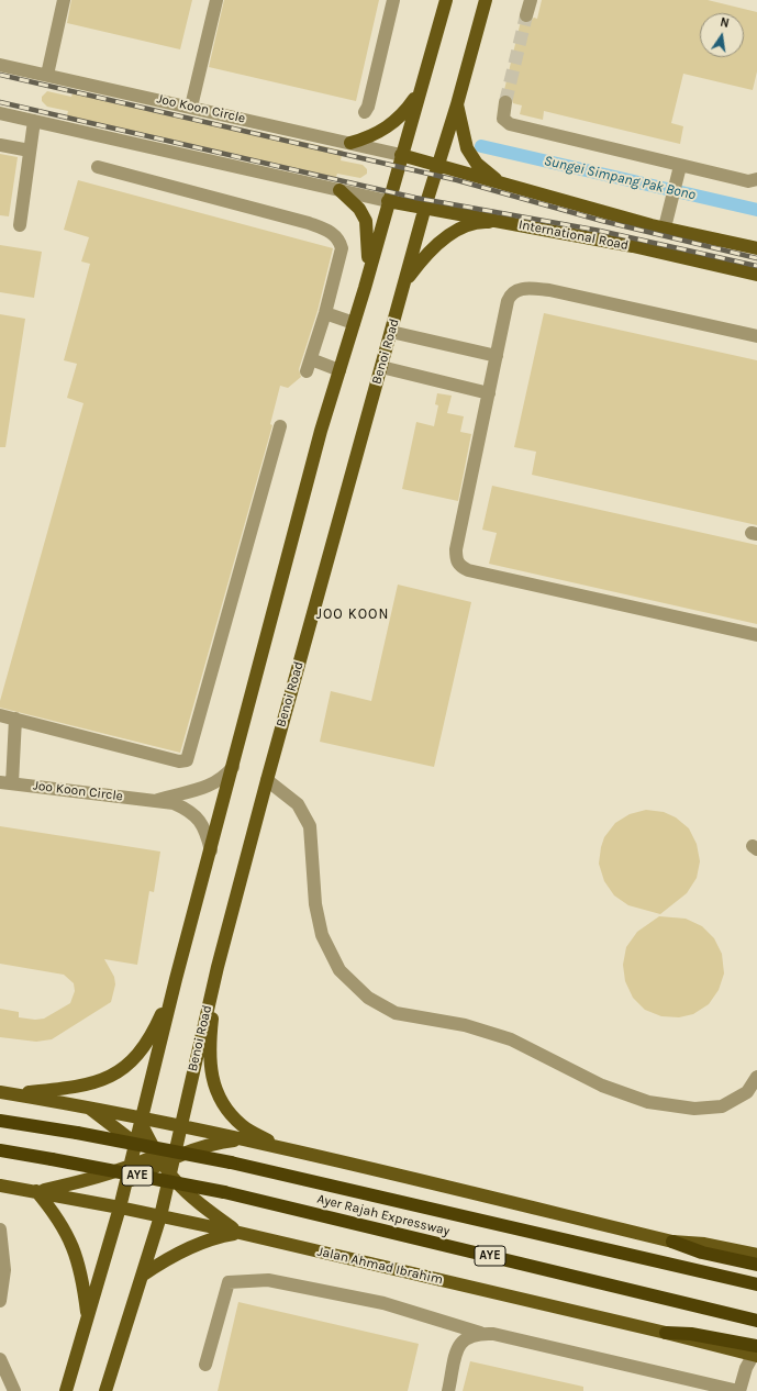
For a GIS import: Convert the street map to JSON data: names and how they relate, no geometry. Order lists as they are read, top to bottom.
{
  "streets": {
    "highway": ["AYE", "Ayer Rajah Expressway"],
    "main road": ["International Road", "Benoi Road", "Jalan Ahmad Ibrahim"],
    "street": ["Joo Koon Circle"]
  },
  "crossings": [
    ["Joo Koon Circle", "International Road"],
    ["International Road", "Benoi Road"],
    ["Benoi Road", "Jalan Ahmad Ibrahim"]
  ],
  "districts": ["JOO KOON"],
  "water": ["Sungei Simpang Pak Bono"],
  "north": "top"
}
